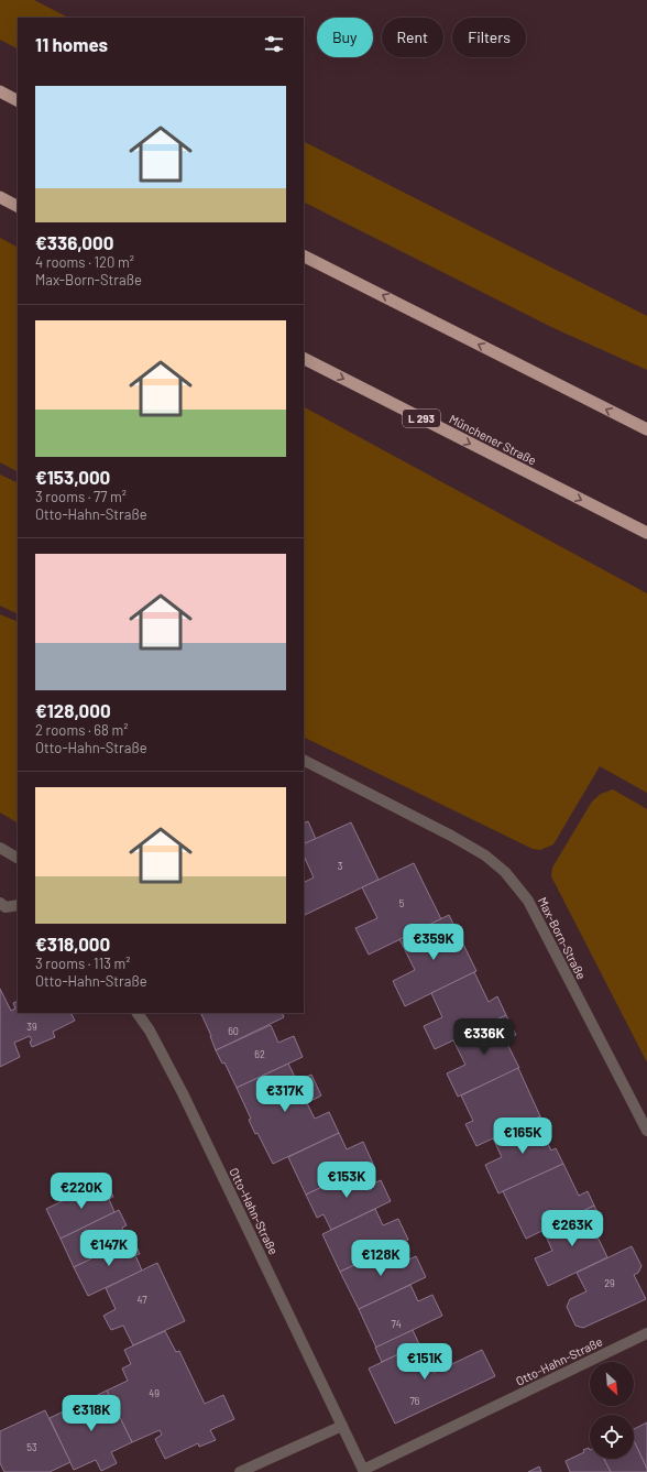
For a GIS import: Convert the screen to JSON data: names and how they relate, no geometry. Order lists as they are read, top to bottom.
{
  "streets": {
    "highway": ["L 293", "Münchener Straße"],
    "street": ["Max-Born-Straße", "Otto-Hahn-Straße"]
  },
  "house_numbers": [
    "3",
    "5",
    "39",
    "60",
    "62",
    "29",
    "47",
    "74",
    "49",
    "76",
    "53"
  ],
  "north": "bottom right",
  "page": {
    "chip": ["Buy", "Rent", "Filters"],
    "heading": "11 homes",
    "list": [
      {
        "name": "€336,000",
        "note": "4 rooms · 120 m² · Max-Born-Straße"
      },
      {
        "name": "€153,000",
        "note": "3 rooms · 77 m² · Otto-Hahn-Straße"
      },
      {
        "name": "€128,000",
        "note": "2 rooms · 68 m² · Otto-Hahn-Straße"
      },
      {
        "name": "€318,000",
        "note": "3 rooms · 113 m² · Otto-Hahn-Straße"
      }
    ],
    "price": [
      "€359K",
      "€336K",
      "€317K",
      "€165K",
      "€153K",
      "€220K",
      "€263K",
      "€147K",
      "€128K",
      "€151K",
      "€318K"
    ]
  }
}
